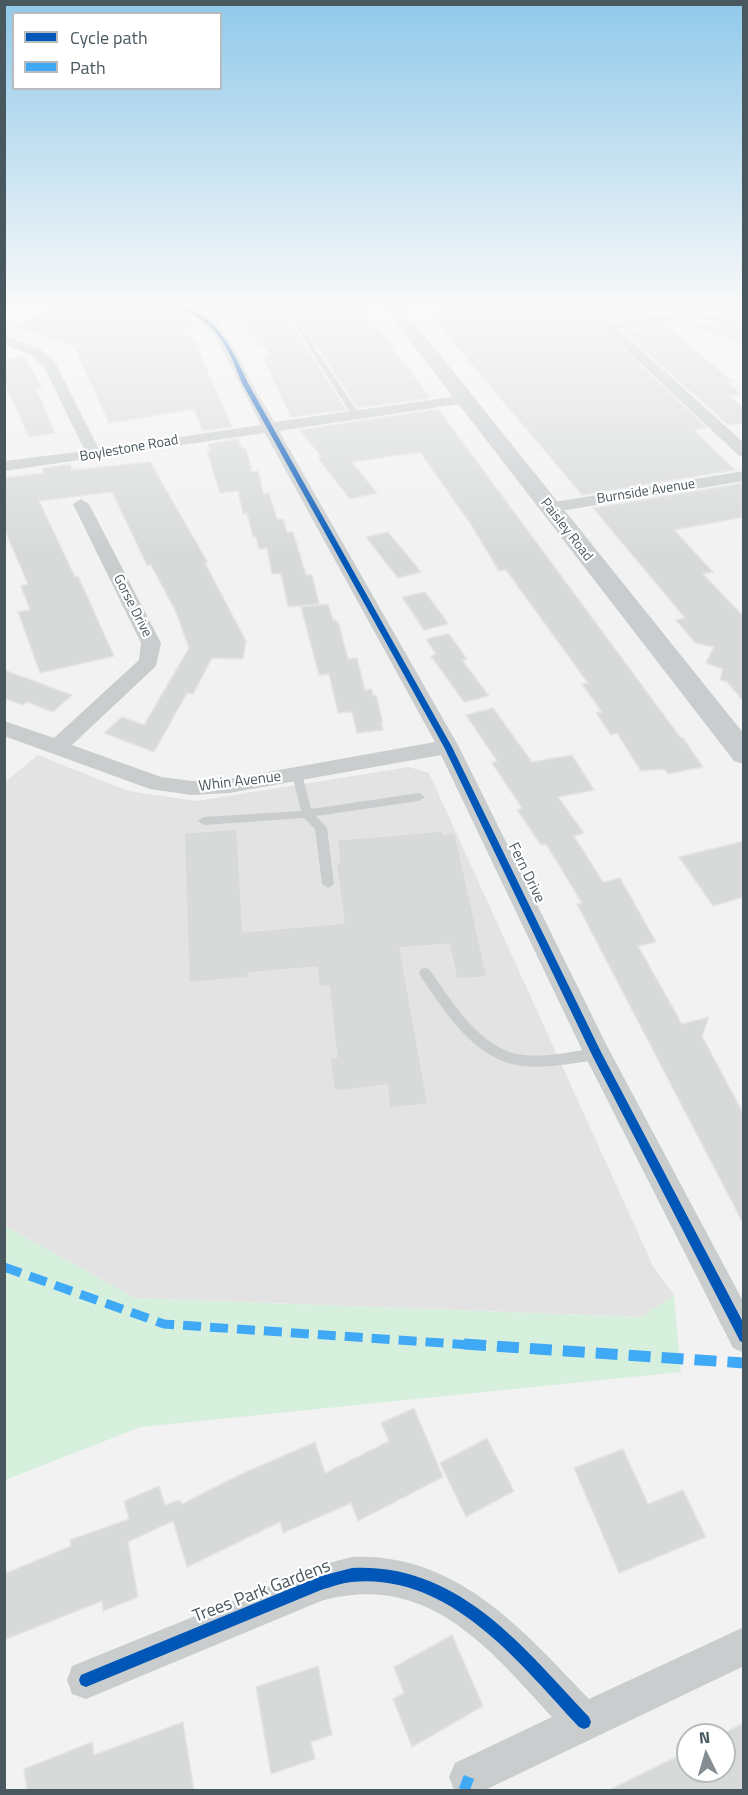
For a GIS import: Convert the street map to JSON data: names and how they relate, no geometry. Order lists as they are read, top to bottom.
{
  "streets": {
    "main road": ["Paisley Road"],
    "street": [
      "Boylestone Road",
      "Burnside Avenue",
      "Gorse Drive",
      "Whin Avenue",
      "Fern Drive",
      "Trees Park Gardens"
    ]
  },
  "crossings": [
    ["Boylestone Road", "Paisley Road"],
    ["Boylestone Road", "Fern Drive"],
    ["Burnside Avenue", "Paisley Road"],
    ["Gorse Drive", "Whin Avenue"],
    ["Whin Avenue", "Fern Drive"]
  ],
  "legend": ["Cycle path", "Path"],
  "north": "top"
}
